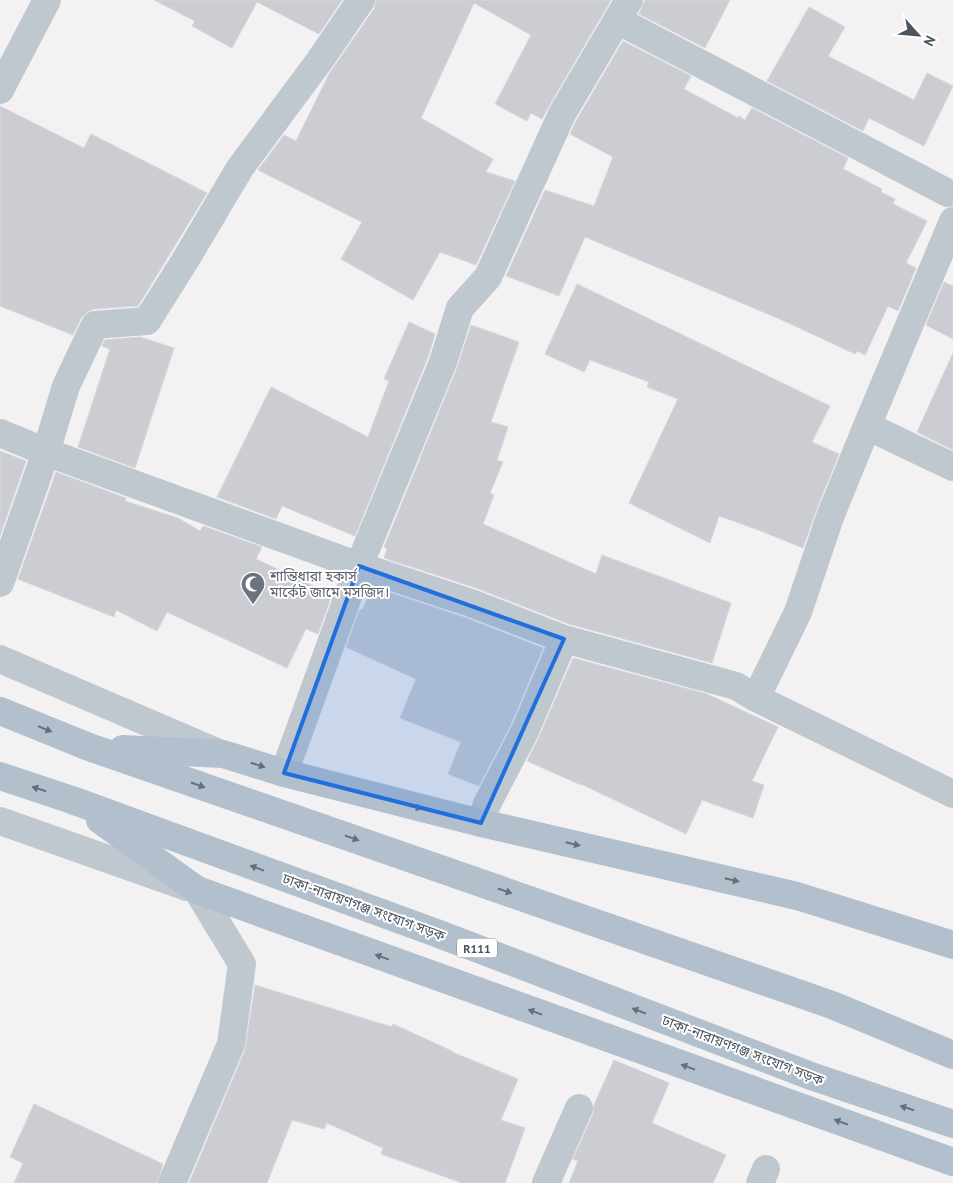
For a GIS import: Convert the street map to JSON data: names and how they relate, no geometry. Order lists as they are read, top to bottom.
{
  "streets": {
    "main road": ["ঢাকা-নারায়ণগঞ্জ সংযোগ সড়ক", "R111"]
  },
  "crossings": [
    ["ঢাকা-নারায়ণগঞ্জ সংযোগ সড়ক", "R111"]
  ],
  "places": {
    "mosque": ["শান্তিধারা হকার্স মার্কেট জামে মসজিদ।"]
  },
  "north": "bottom right"
}
